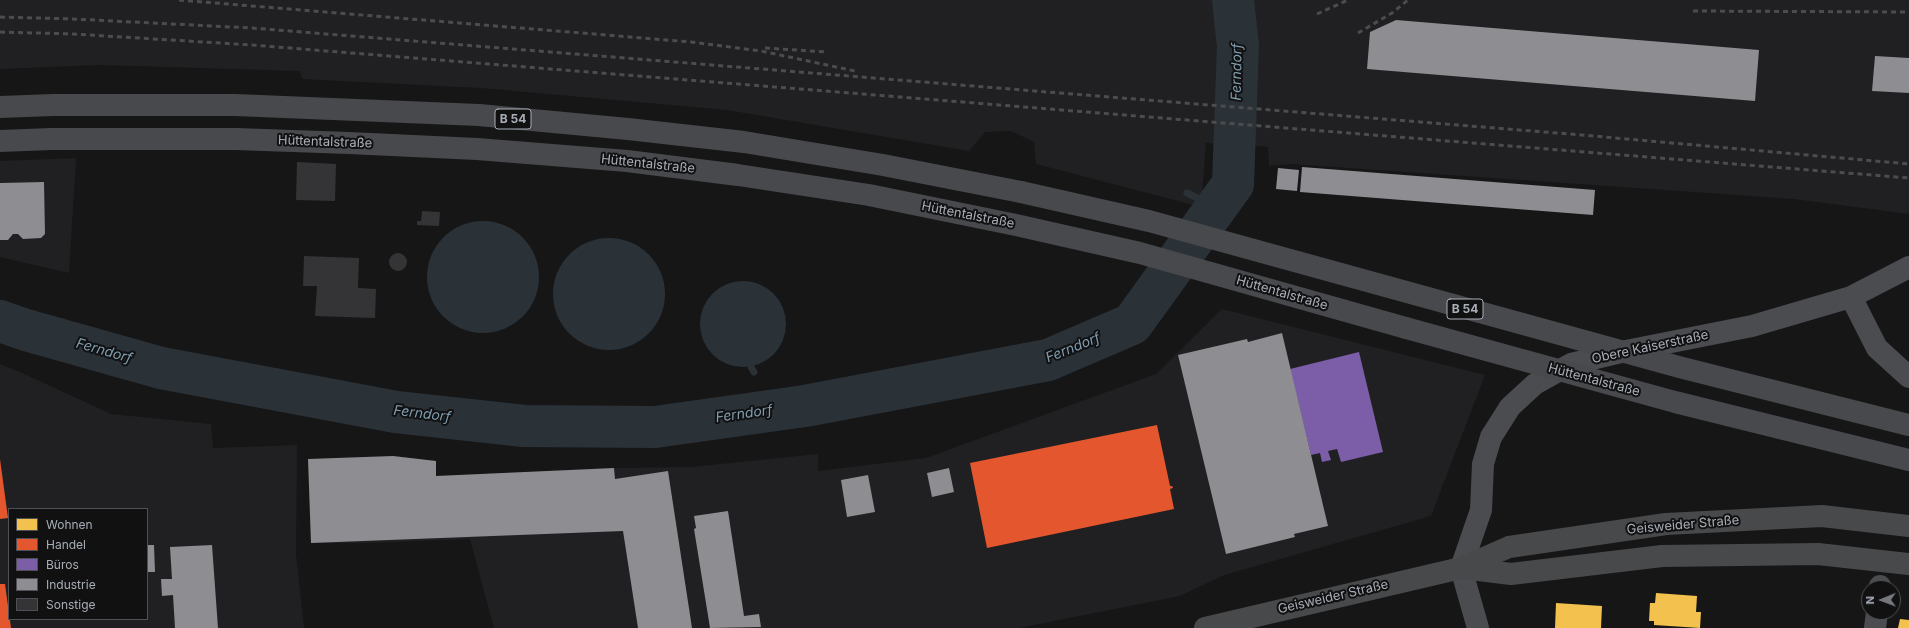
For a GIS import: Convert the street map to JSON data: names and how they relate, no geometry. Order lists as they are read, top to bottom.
{
  "streets": {
    "highway": ["B 54", "Hüttentalstraße"],
    "main road": ["Geisweider Straße"],
    "street": ["Obere Kaiserstraße"]
  },
  "crossings": [
    ["Obere Kaiserstraße", "Geisweider Straße"]
  ],
  "water": ["Ferndorf"],
  "legend": [
    "Wohnen",
    "Handel",
    "Büros",
    "Industrie",
    "Sonstige"
  ],
  "north": "left"
}
